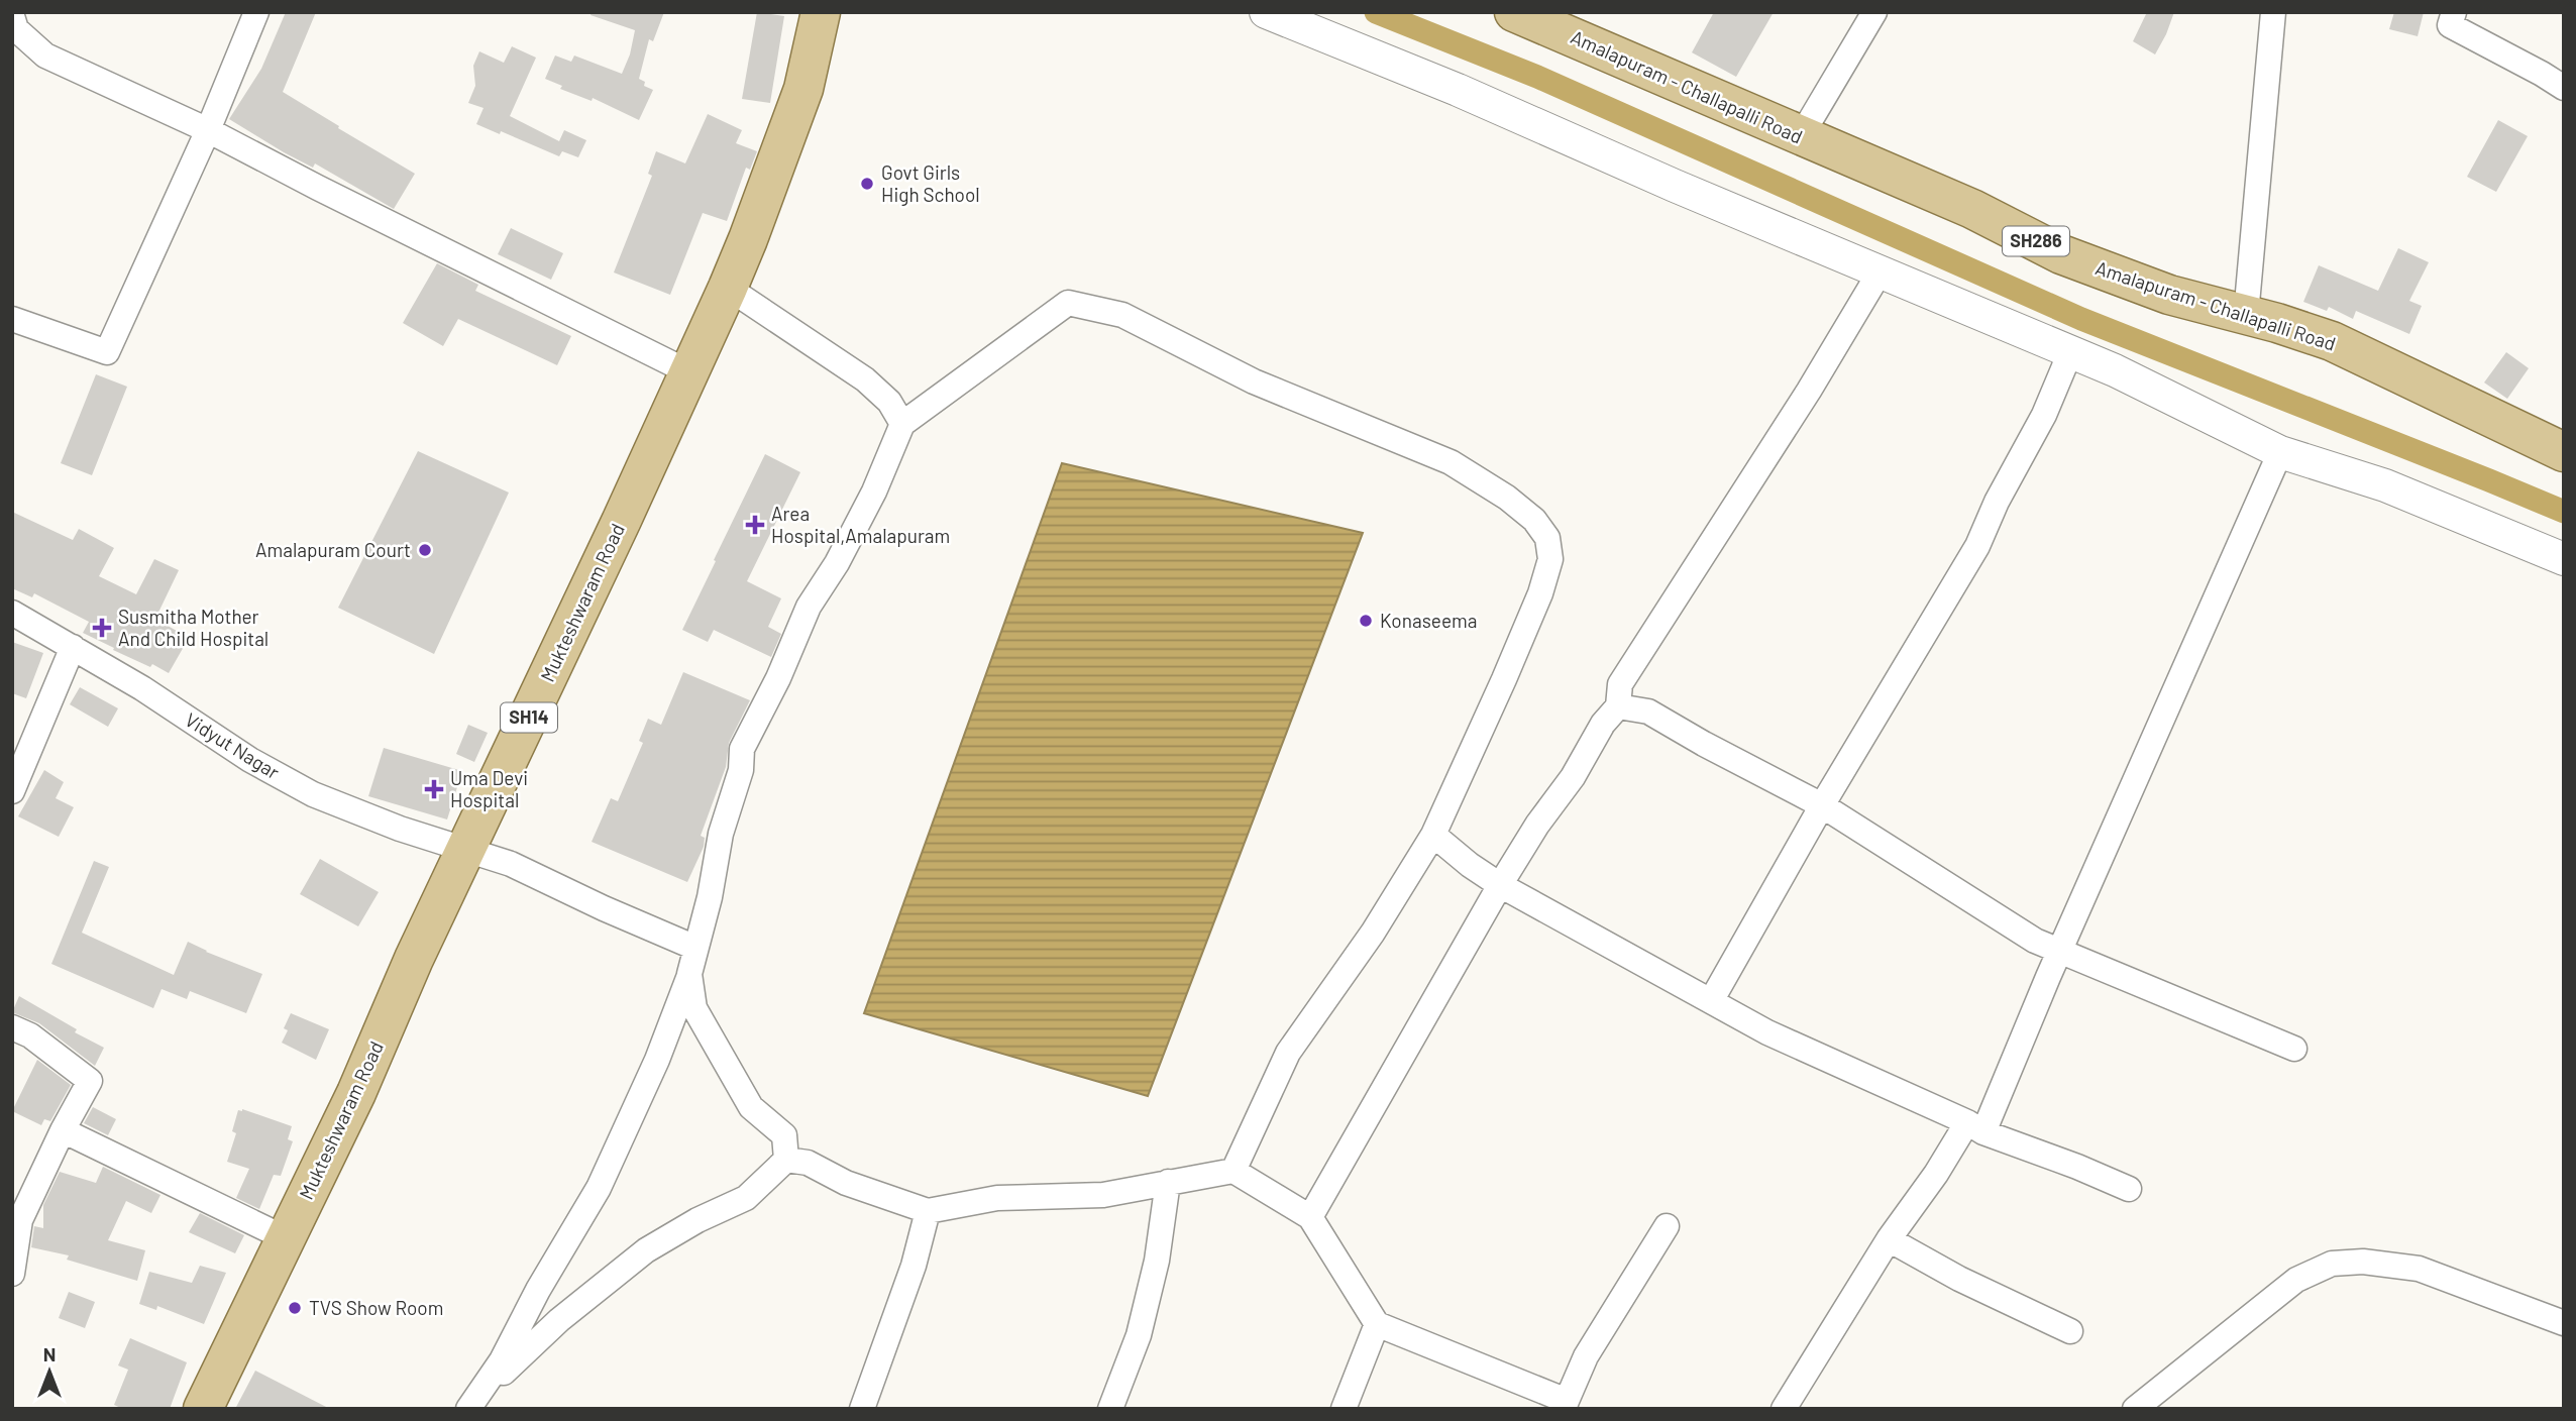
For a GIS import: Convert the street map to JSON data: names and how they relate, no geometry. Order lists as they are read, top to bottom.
{
  "streets": {
    "main road": [
      "Amalapuram - Challapalli Road",
      "SH286",
      "Mukteshwaram Road",
      "SH14"
    ],
    "street": ["Vidyut Nagar"]
  },
  "crossings": [
    ["Mukteshwaram Road", "Vidyut Nagar"]
  ],
  "places": {
    "other": [
      "Govt Girls High School",
      "Amalapuram Court",
      "Konaseema",
      "TVS Show Room"
    ],
    "health": ["Area Hospital,Amalapuram", "Susmitha Mother And Child Hospital", "Uma Devi Hospital"]
  },
  "north": "top"
}
